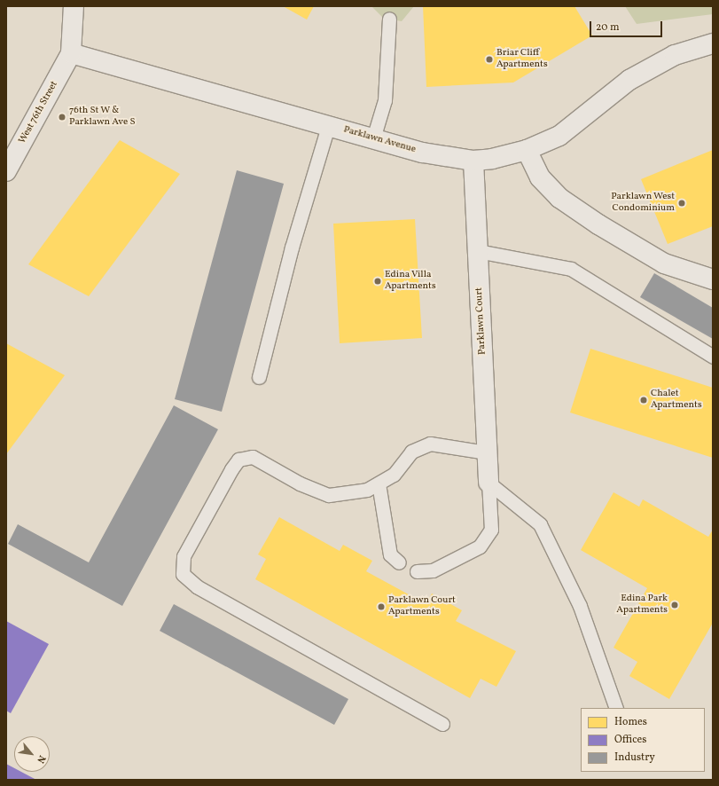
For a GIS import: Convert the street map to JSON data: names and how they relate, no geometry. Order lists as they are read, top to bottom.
{
  "streets": {
    "street": ["West 76th Street", "Parklawn Avenue", "Parklawn Court"]
  },
  "crossings": [
    ["West 76th Street", "Parklawn Avenue"],
    ["Parklawn Avenue", "Parklawn Court"]
  ],
  "places": [
    "Briar Cliff Apartments",
    "76th St W & Parklawn Ave S",
    "Parklawn West Condominium",
    "Edina Villa Apartments",
    "Chalet Apartments",
    "Edina Park Apartments",
    "Parklawn Court Apartments"
  ],
  "legend": ["Homes", "Offices", "Industry"],
  "scale_bar": "20 m",
  "north": "bottom right"
}
